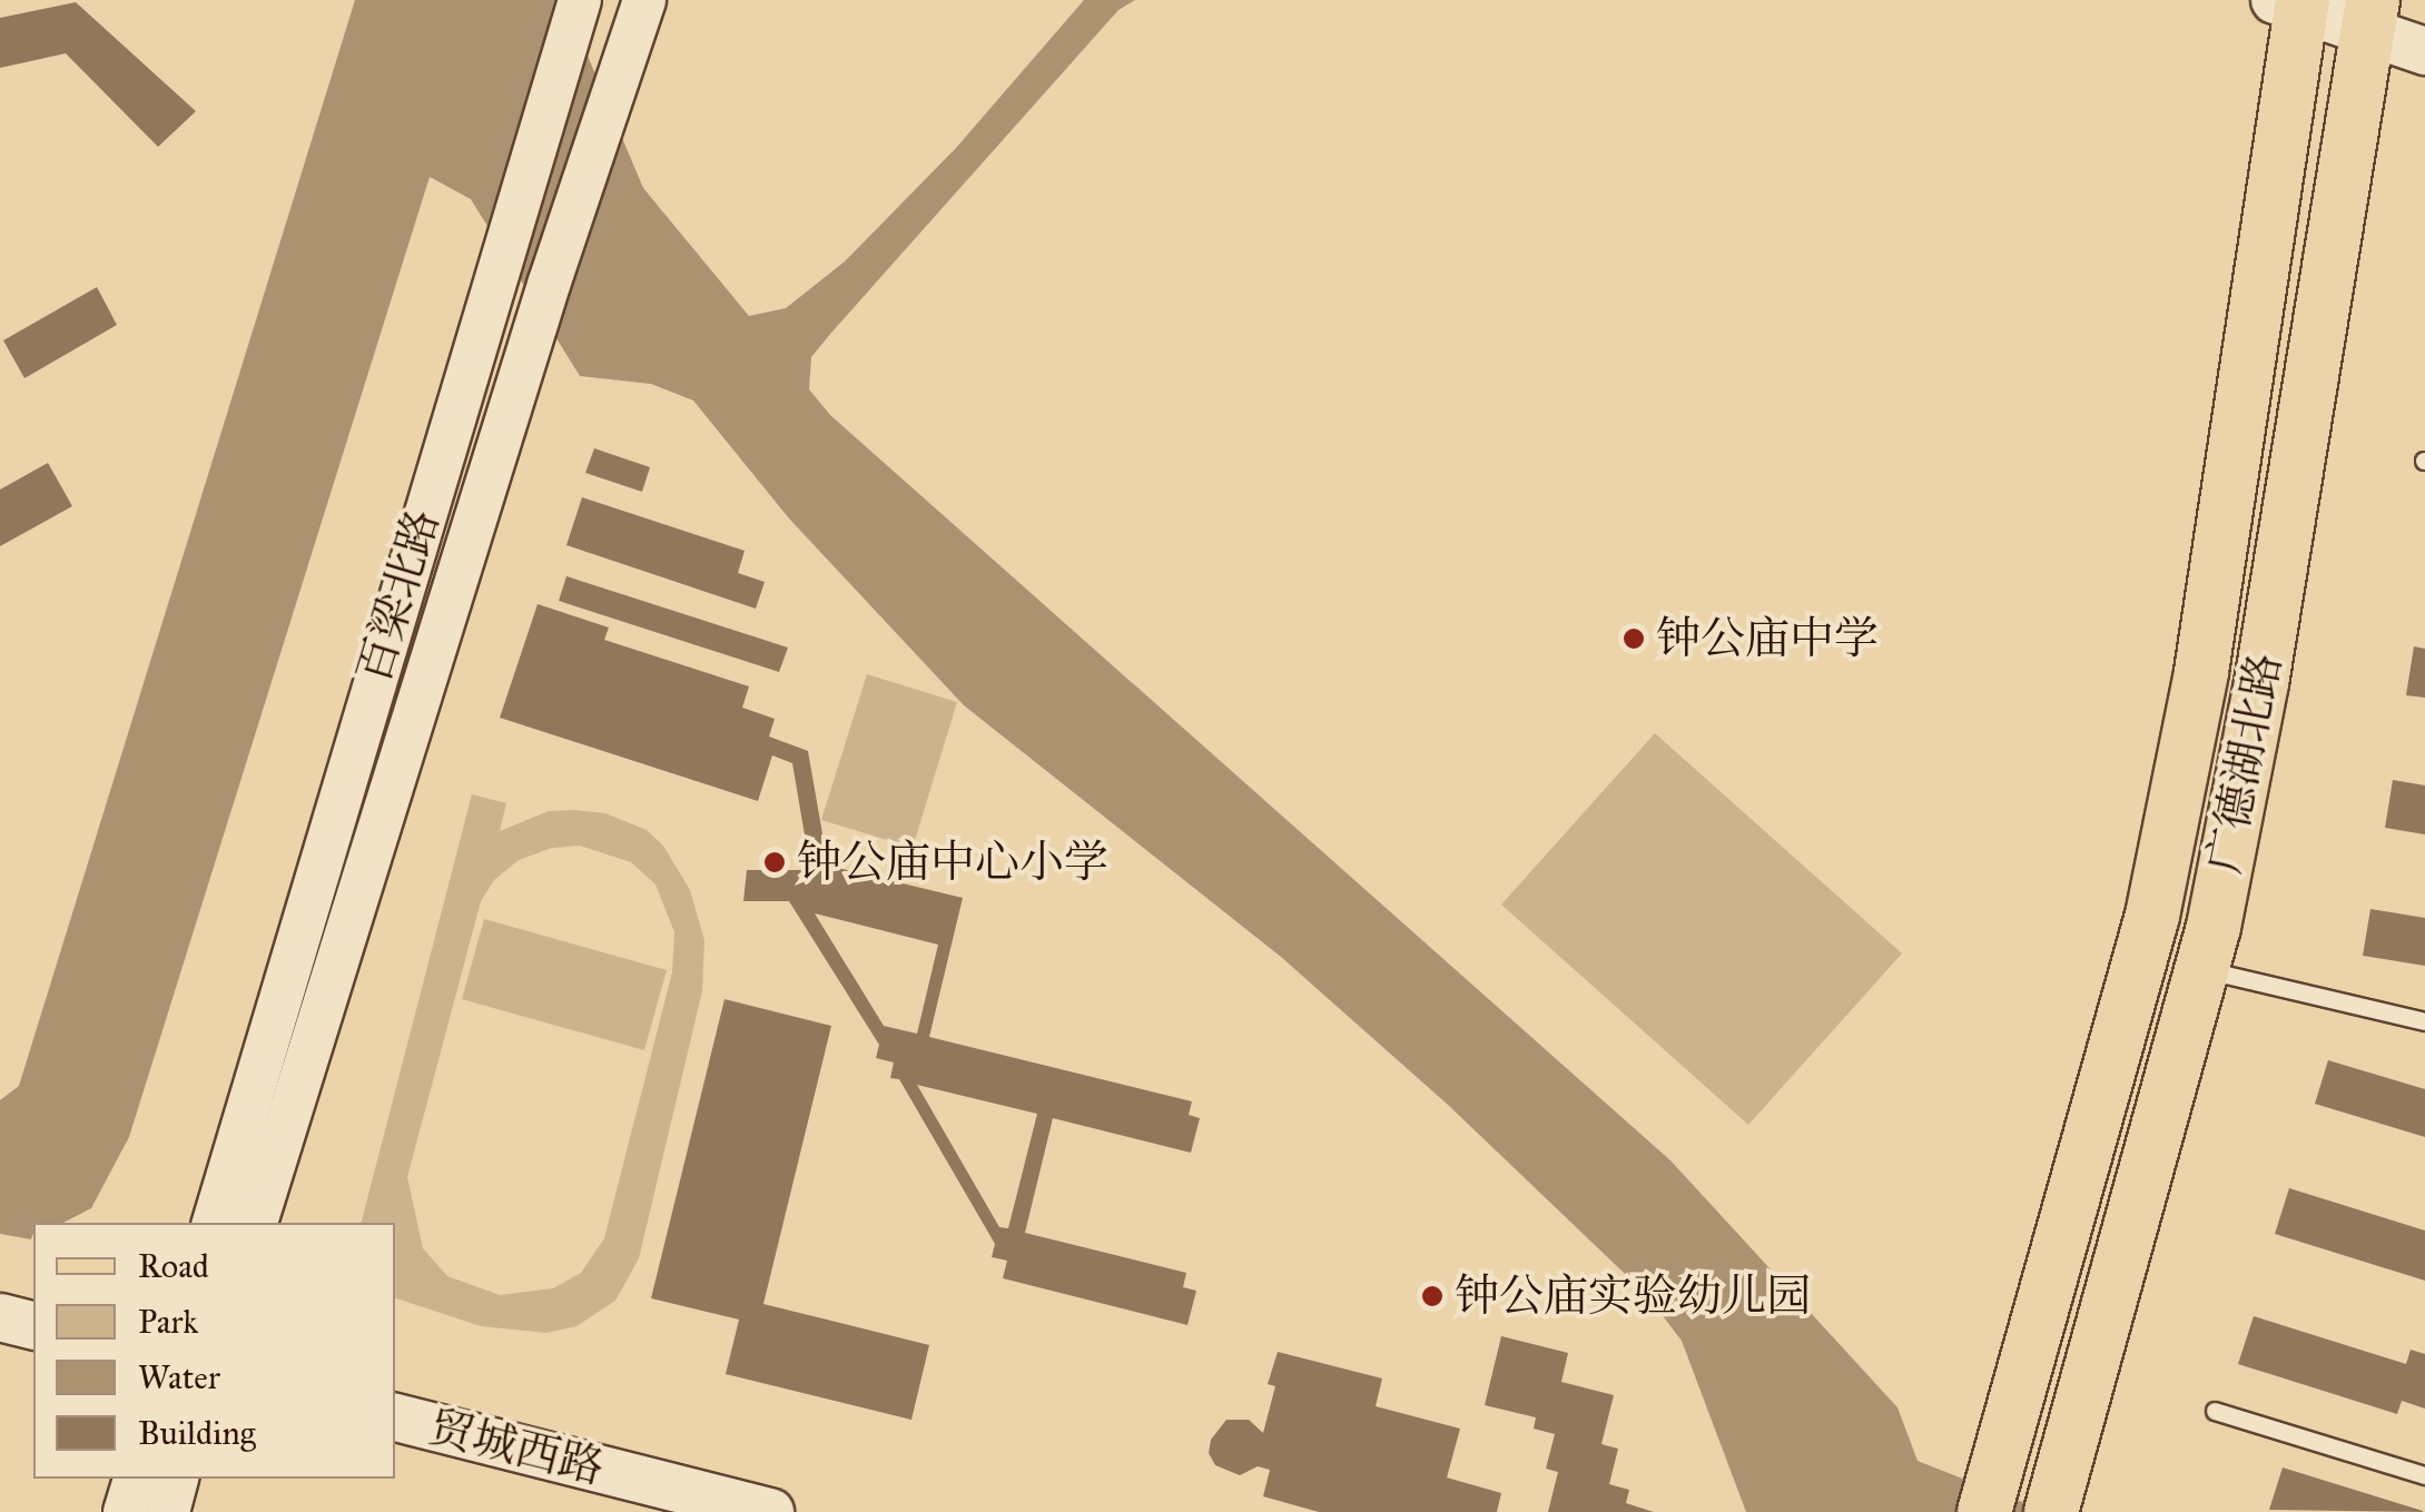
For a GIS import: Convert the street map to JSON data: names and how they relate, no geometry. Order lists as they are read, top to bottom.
{
  "streets": {
    "main road": ["广德湖北路", "贸城西路"],
    "street": ["百梁北路"]
  },
  "places": ["钟公庙中学", "钟公庙中心小学", "钟公庙实验幼儿园"],
  "legend": [
    "Road",
    "Park",
    "Water",
    "Building"
  ]
}
